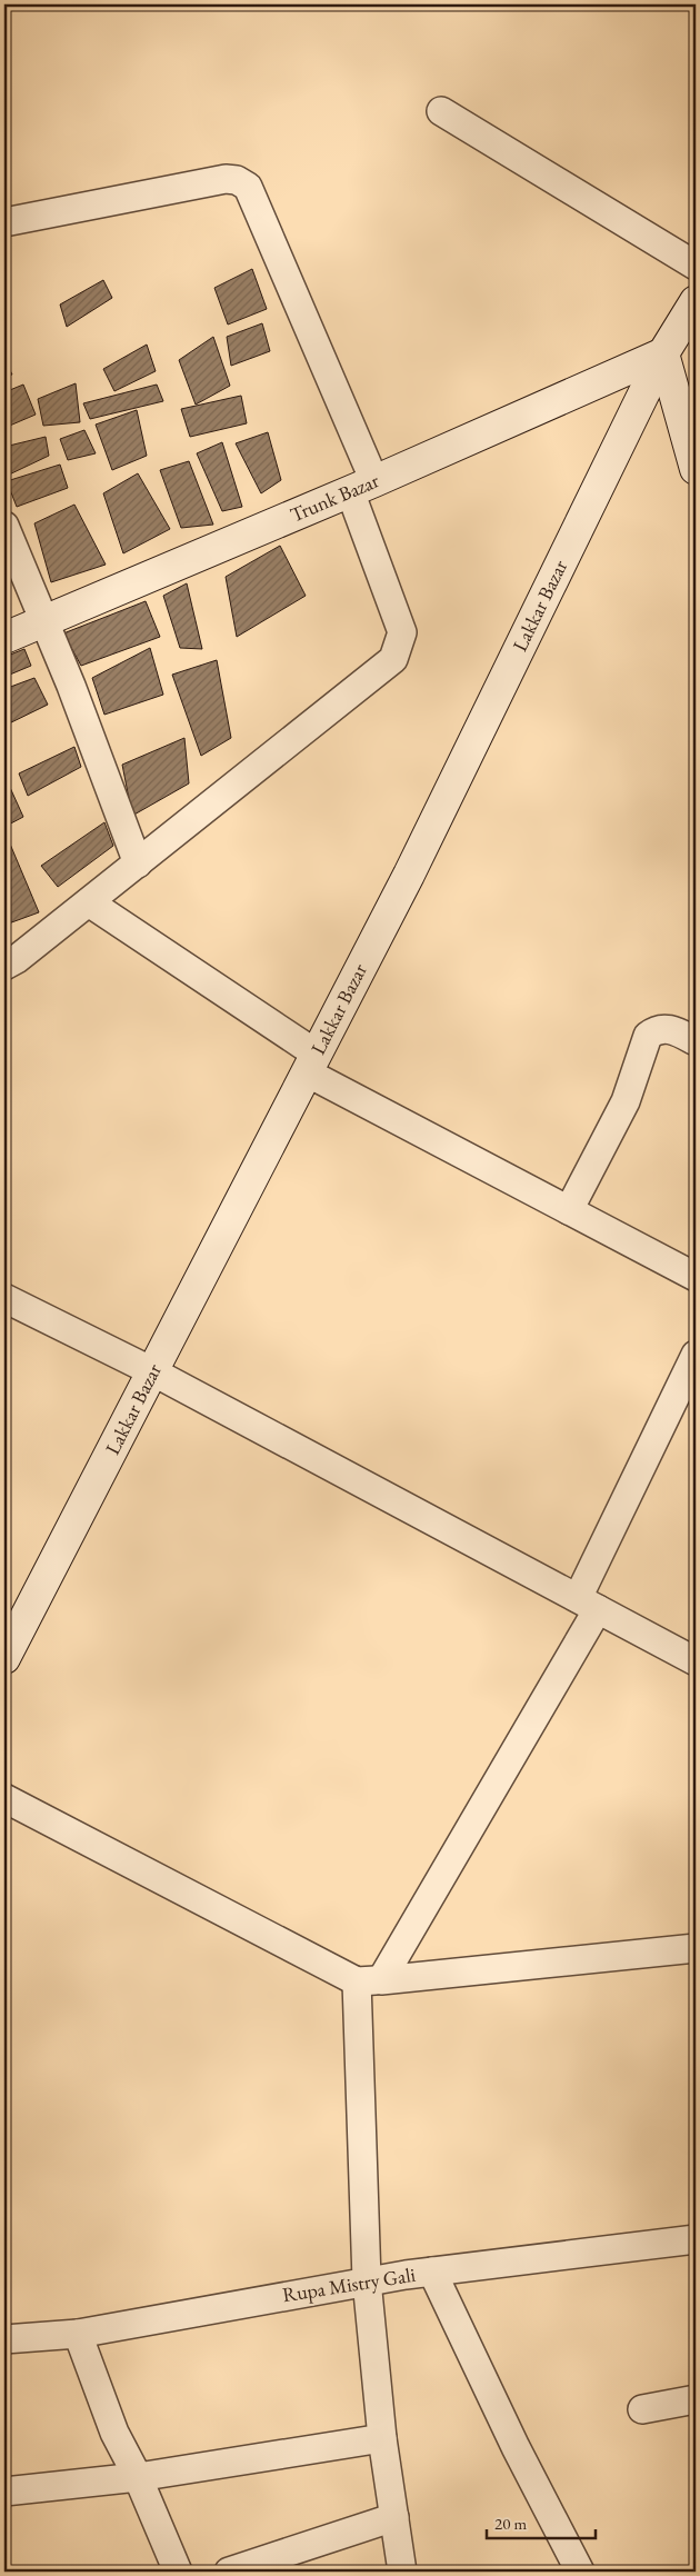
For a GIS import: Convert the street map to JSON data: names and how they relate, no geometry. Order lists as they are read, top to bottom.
{
  "streets": {
    "street": ["Trunk Bazar", "Lakkar Bazar", "Rupa Mistry Gali"]
  },
  "crossings": [
    ["Trunk Bazar", "Lakkar Bazar"]
  ],
  "scale_bar": "20 m"
}
